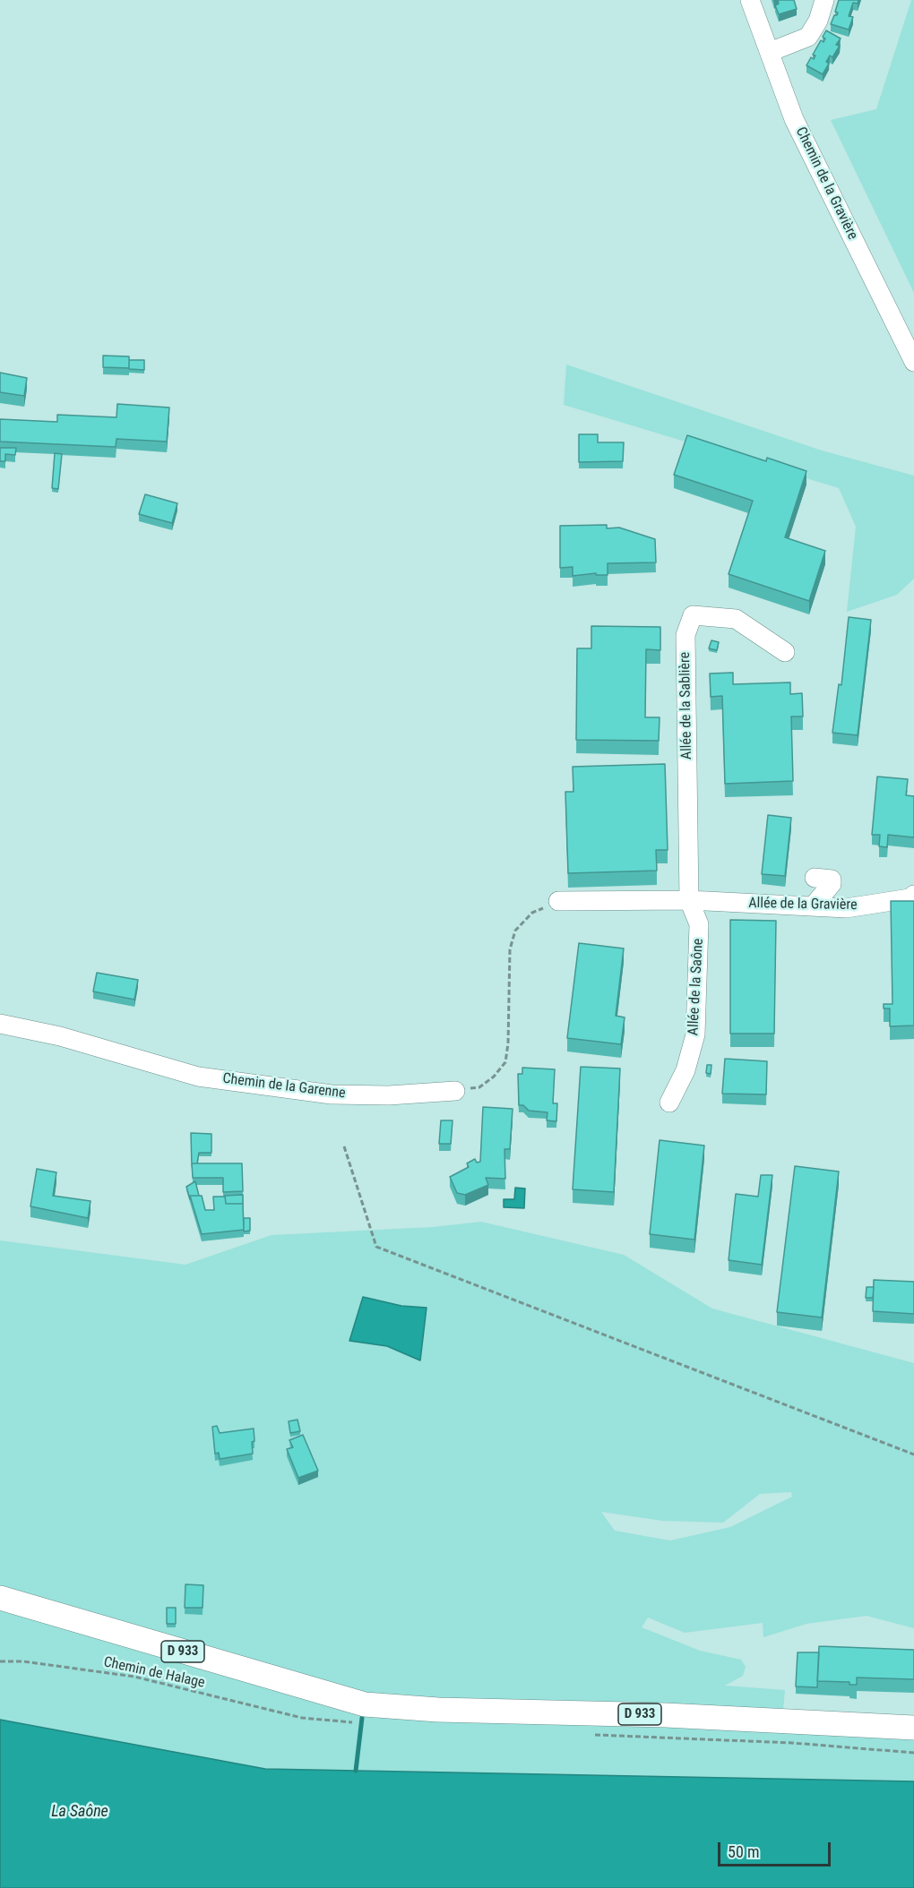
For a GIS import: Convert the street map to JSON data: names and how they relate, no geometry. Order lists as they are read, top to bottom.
{
  "streets": {
    "main road": ["D 933"],
    "street": [
      "Chemin de la Gravière",
      "Allée de la Sablière",
      "Allée de la Gravière",
      "Allée de la Saône",
      "Chemin de la Garenne"
    ],
    "path": ["Chemin de Halage"]
  },
  "crossings": [
    ["Allée de la Sablière", "Allée de la Gravière"],
    ["Allée de la Sablière", "Allée de la Saône"],
    ["Allée de la Gravière", "Allée de la Saône"]
  ],
  "water": ["La Saône"],
  "scale_bar": "50 m"
}
